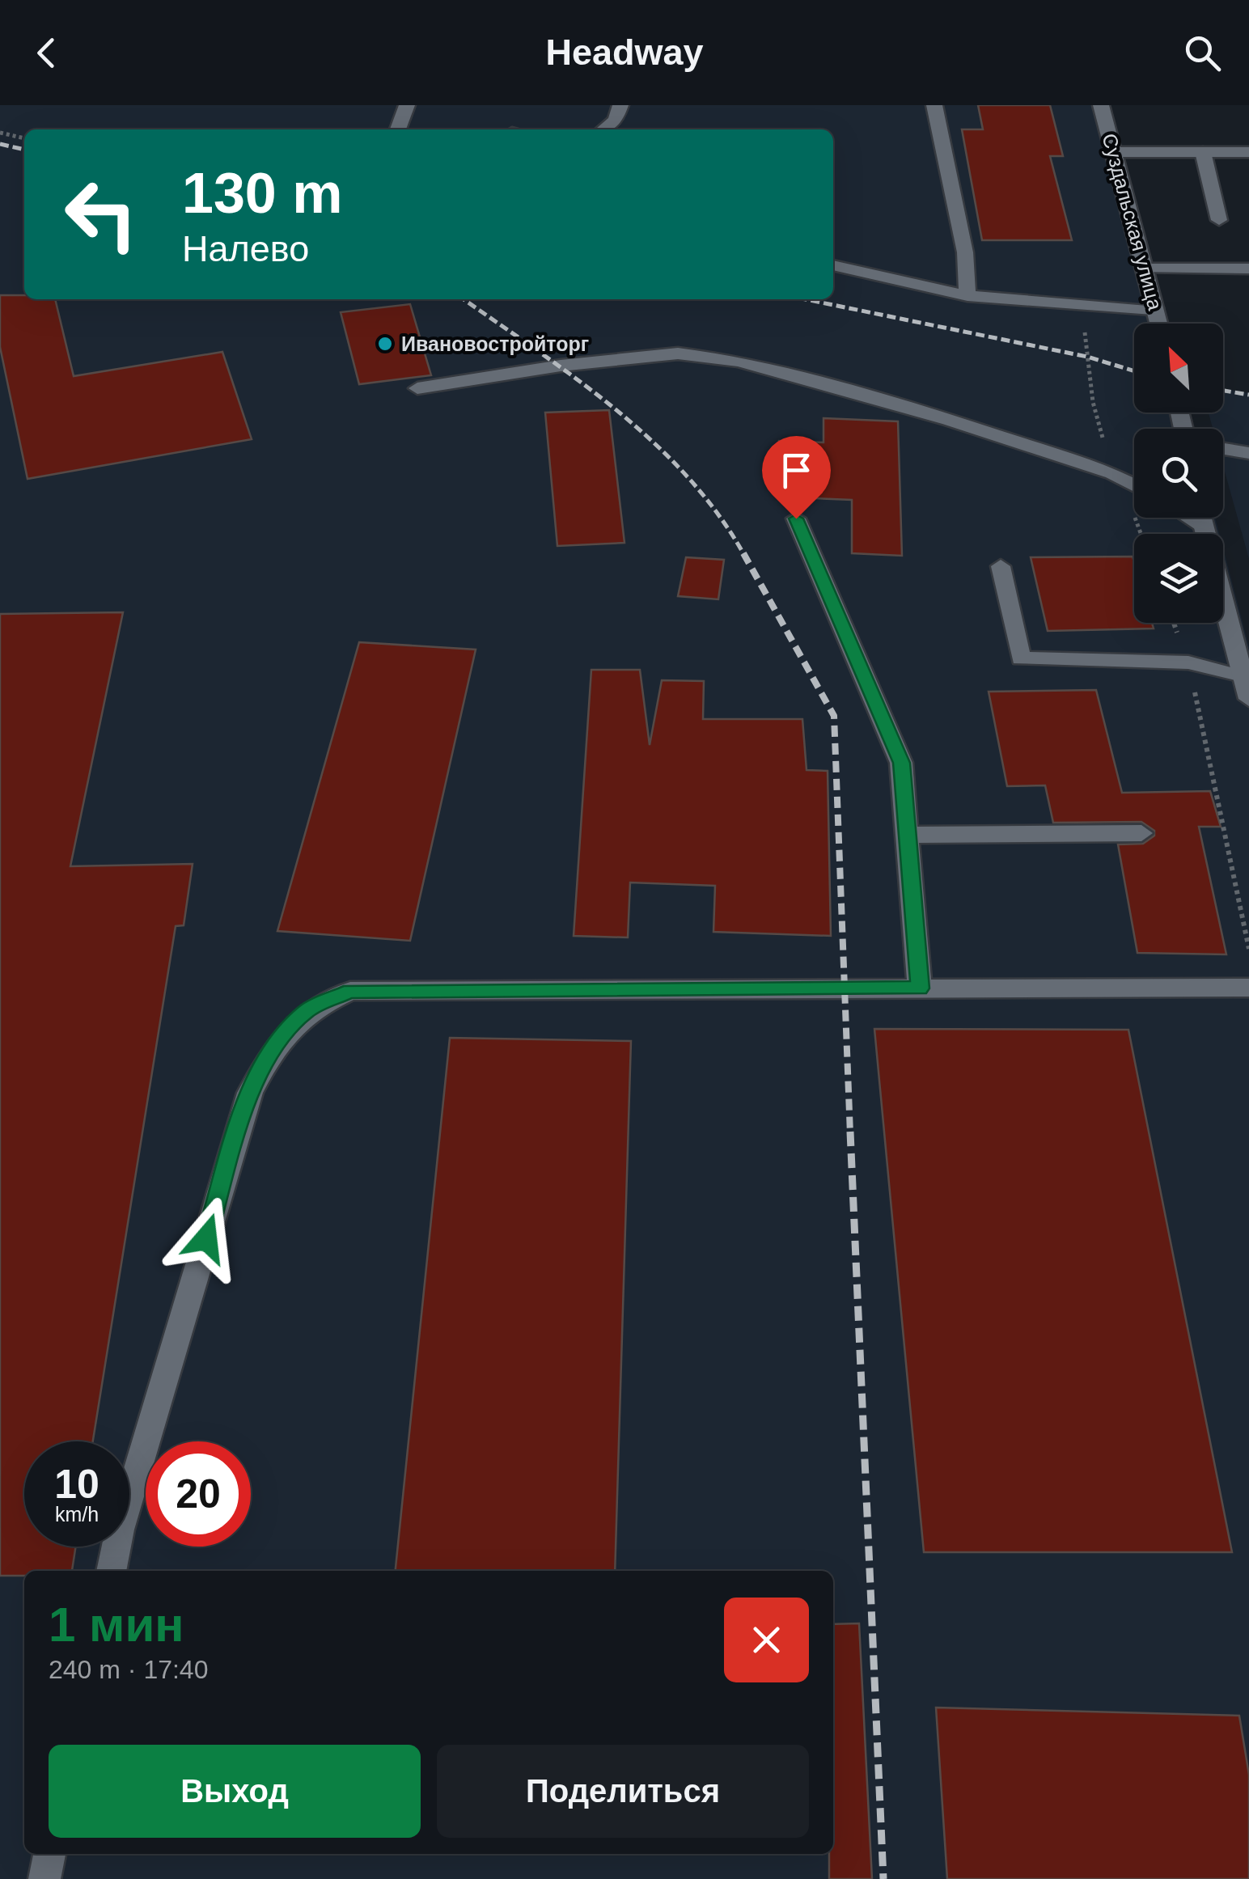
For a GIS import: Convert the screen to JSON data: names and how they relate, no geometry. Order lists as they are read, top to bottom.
{
  "streets": {
    "main road": ["Суздальская улица"]
  },
  "places": ["Ивановостройторг"],
  "north": "top left",
  "page": {
    "header": "Headway",
    "turn": ["130 m", "Налево"],
    "speed": "10 km/h",
    "limit": "20",
    "heading": ["1 мин", "240 m · 17:40"],
    "buttons": ["Выход", "Поделиться"]
  }
}
